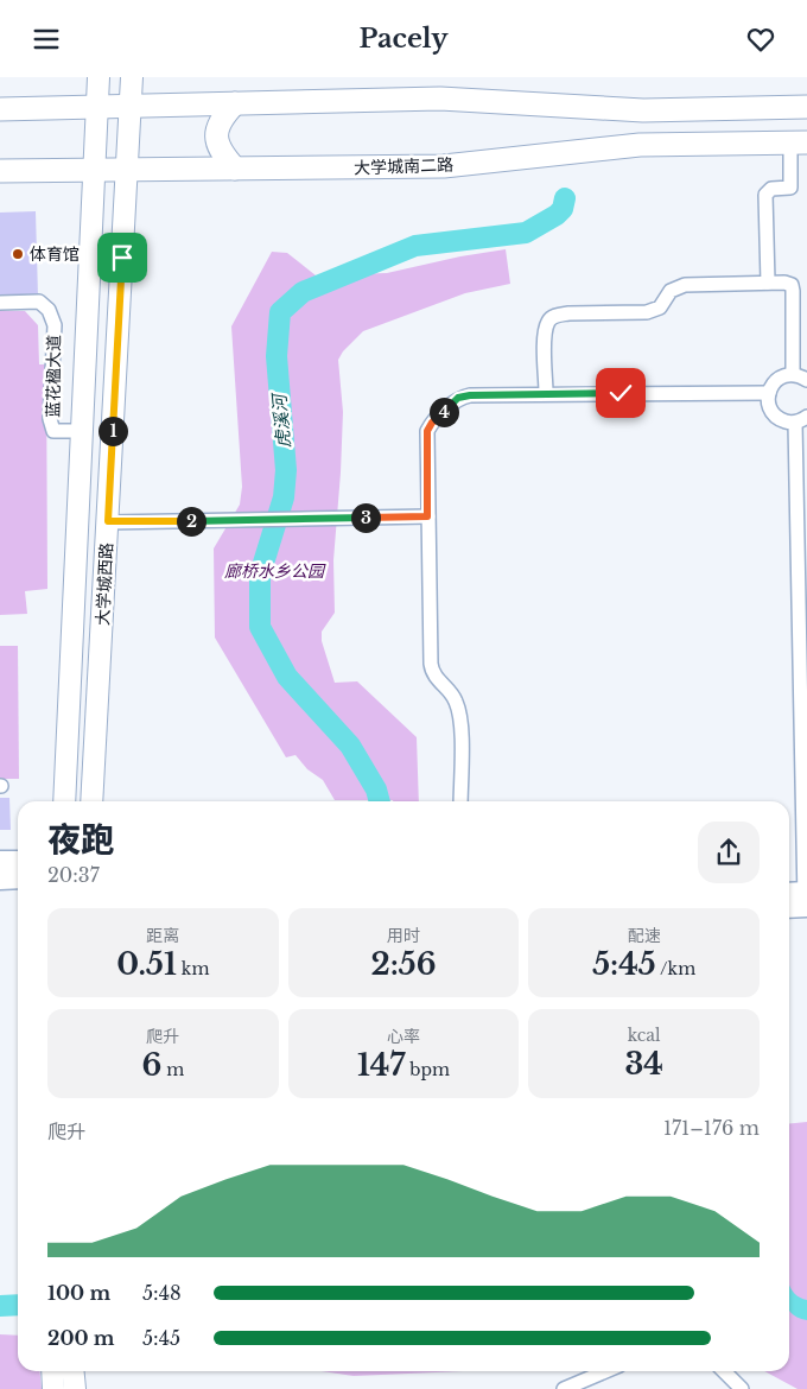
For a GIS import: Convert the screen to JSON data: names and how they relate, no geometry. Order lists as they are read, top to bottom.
{
  "streets": {
    "highway": ["大学城南二路"],
    "main road": ["大学城西路"],
    "street": ["蓝花楹大道"]
  },
  "crossings": [
    ["大学城南二路", "大学城西路"],
    ["蓝花楹大道", "大学城西路"]
  ],
  "water": ["虎溪河"],
  "parks": ["廊桥水乡公园"],
  "places": ["体育馆"],
  "page": {
    "header": "Pacely",
    "pins": [
      "4",
      "1",
      "3",
      "2"
    ],
    "heading": ["夜跑", "20:37"],
    "stats": [
      ["距离", "0.51 km"],
      ["用时", "2:56"],
      ["配速", "5:45 /km"],
      ["爬升", "6 m"],
      ["心率", "147 bpm"],
      ["kcal", "34"]
    ],
    "chart": ["爬升", "171–176 m"],
    "list": [
      {
        "name": "100 m",
        "note": "5:48"
      },
      {
        "name": "200 m",
        "note": "5:45"
      }
    ]
  }
}
